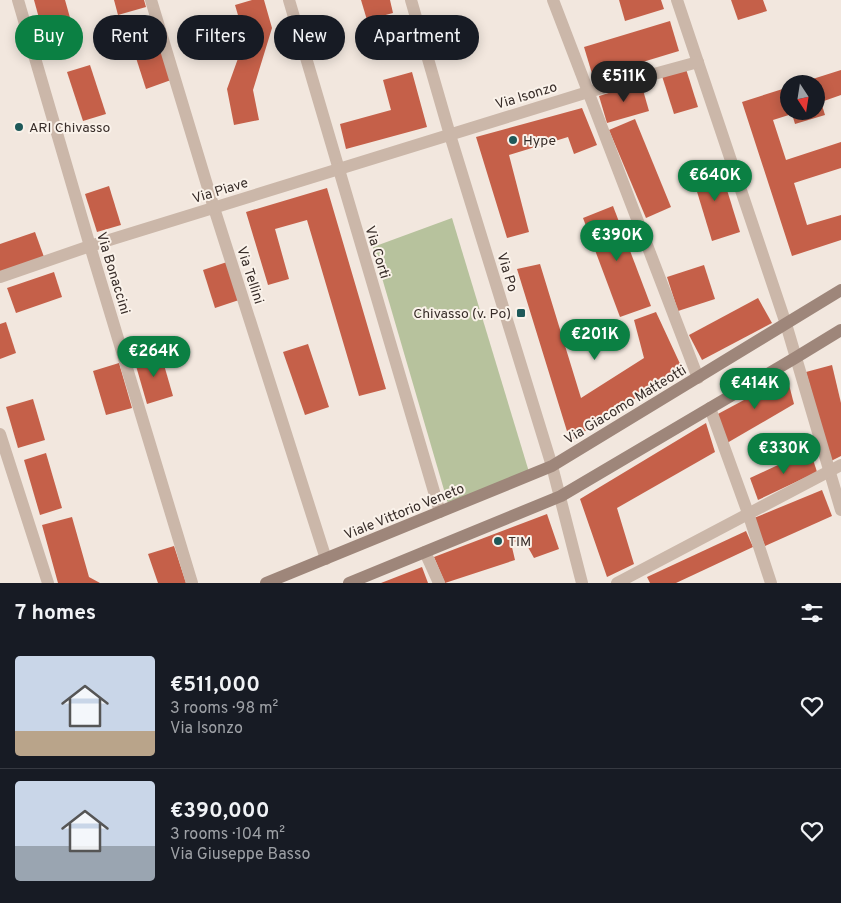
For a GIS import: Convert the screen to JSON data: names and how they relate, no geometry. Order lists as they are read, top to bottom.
{
  "streets": {
    "main road": ["Via Giacomo Matteotti", "Viale Vittorio Veneto"],
    "street": [
      "Via Isonzo",
      "Via Piave",
      "Via Corti",
      "Via Po",
      "Via Bonaccini",
      "Via Tellini"
    ]
  },
  "crossings": [
    ["Via Isonzo", "Via Piave"],
    ["Via Isonzo", "Via Po"],
    ["Via Piave", "Via Corti"],
    ["Via Piave", "Via Po"],
    ["Via Piave", "Via Bonaccini"],
    ["Via Piave", "Via Tellini"],
    ["Via Corti", "Viale Vittorio Veneto"],
    ["Via Po", "Via Giacomo Matteotti"],
    ["Via Po", "Viale Vittorio Veneto"],
    ["Via Tellini", "Viale Vittorio Veneto"],
    ["Via Giacomo Matteotti", "Viale Vittorio Veneto"]
  ],
  "places": {
    "other": ["ARI Chivasso", "Hype", "TIM"],
    "transit": ["Chivasso (v. Po)"]
  },
  "north": "bottom",
  "page": {
    "chip": [
      "Buy",
      "Rent",
      "Filters",
      "New",
      "Apartment"
    ],
    "price": [
      "€511K",
      "€640K",
      "€390K",
      "€201K",
      "€264K",
      "€414K",
      "€330K"
    ],
    "heading": "7 homes",
    "list": [
      {
        "name": "€511,000",
        "note": "3 rooms · 98 m² · Via Isonzo"
      },
      {
        "name": "€390,000",
        "note": "3 rooms · 104 m² · Via Giuseppe Basso"
      }
    ]
  }
}
